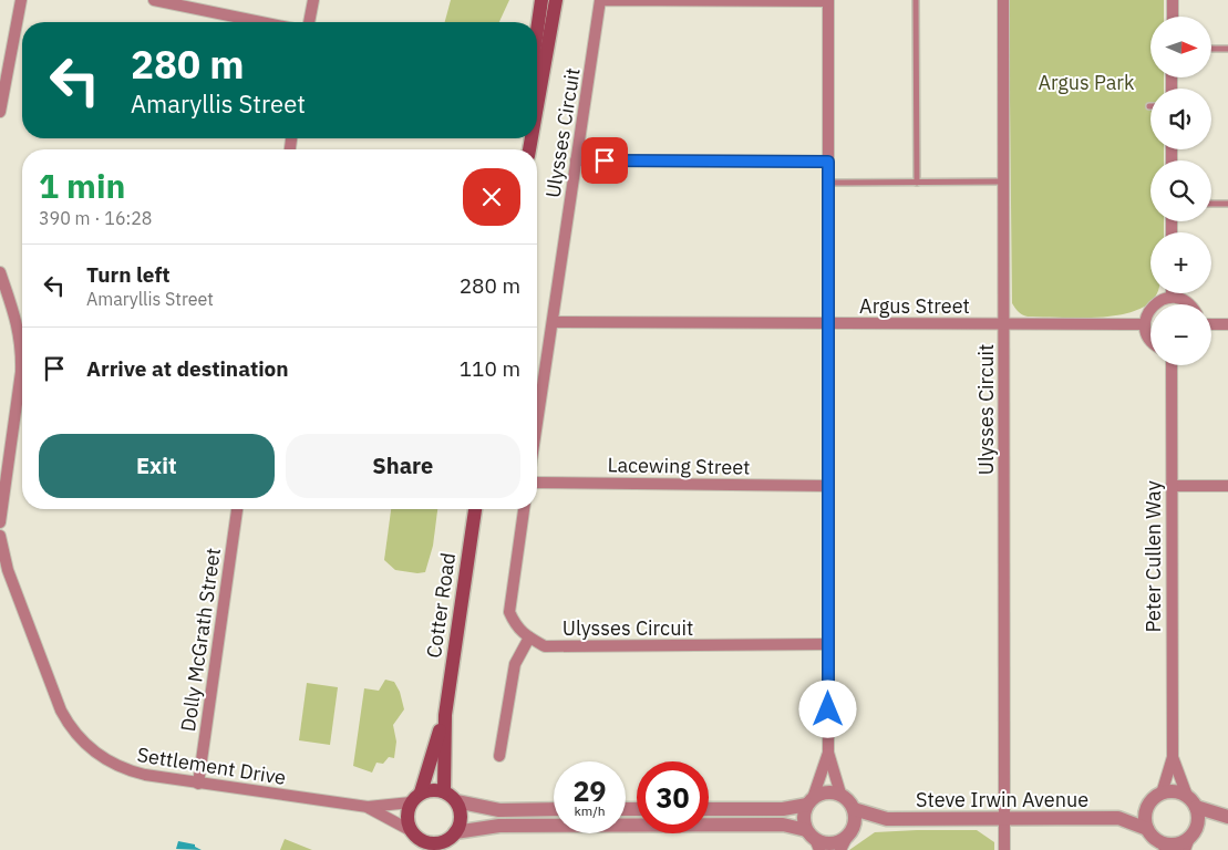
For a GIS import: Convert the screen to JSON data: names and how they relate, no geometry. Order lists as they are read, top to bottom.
{
  "streets": {
    "main road": ["Cotter Road"],
    "street": [
      "Ulysses Circuit",
      "Argus Street",
      "Lacewing Street",
      "Peter Cullen Way",
      "Dolly McGrath Street",
      "Settlement Drive",
      "Steve Irwin Avenue"
    ]
  },
  "crossings": [
    ["Ulysses Circuit", "Argus Street"],
    ["Ulysses Circuit", "Steve Irwin Avenue"],
    ["Peter Cullen Way", "Steve Irwin Avenue"],
    ["Cotter Road", "Settlement Drive"],
    ["Dolly McGrath Street", "Settlement Drive"]
  ],
  "parks": ["Argus Park"],
  "north": "right",
  "page": {
    "map_buttons": ["+", "−"],
    "turn": ["280 m", "Amaryllis Street"],
    "heading": ["1 min", "390 m · 16:28"],
    "list": [
      {
        "name": "Turn left",
        "note": "Amaryllis Street",
        "value": "280 m"
      },
      {
        "name": "Arrive at destination",
        "value": "110 m"
      }
    ],
    "buttons": ["Exit", "Share"],
    "speed": "29 km/h",
    "limit": "30"
  }
}
